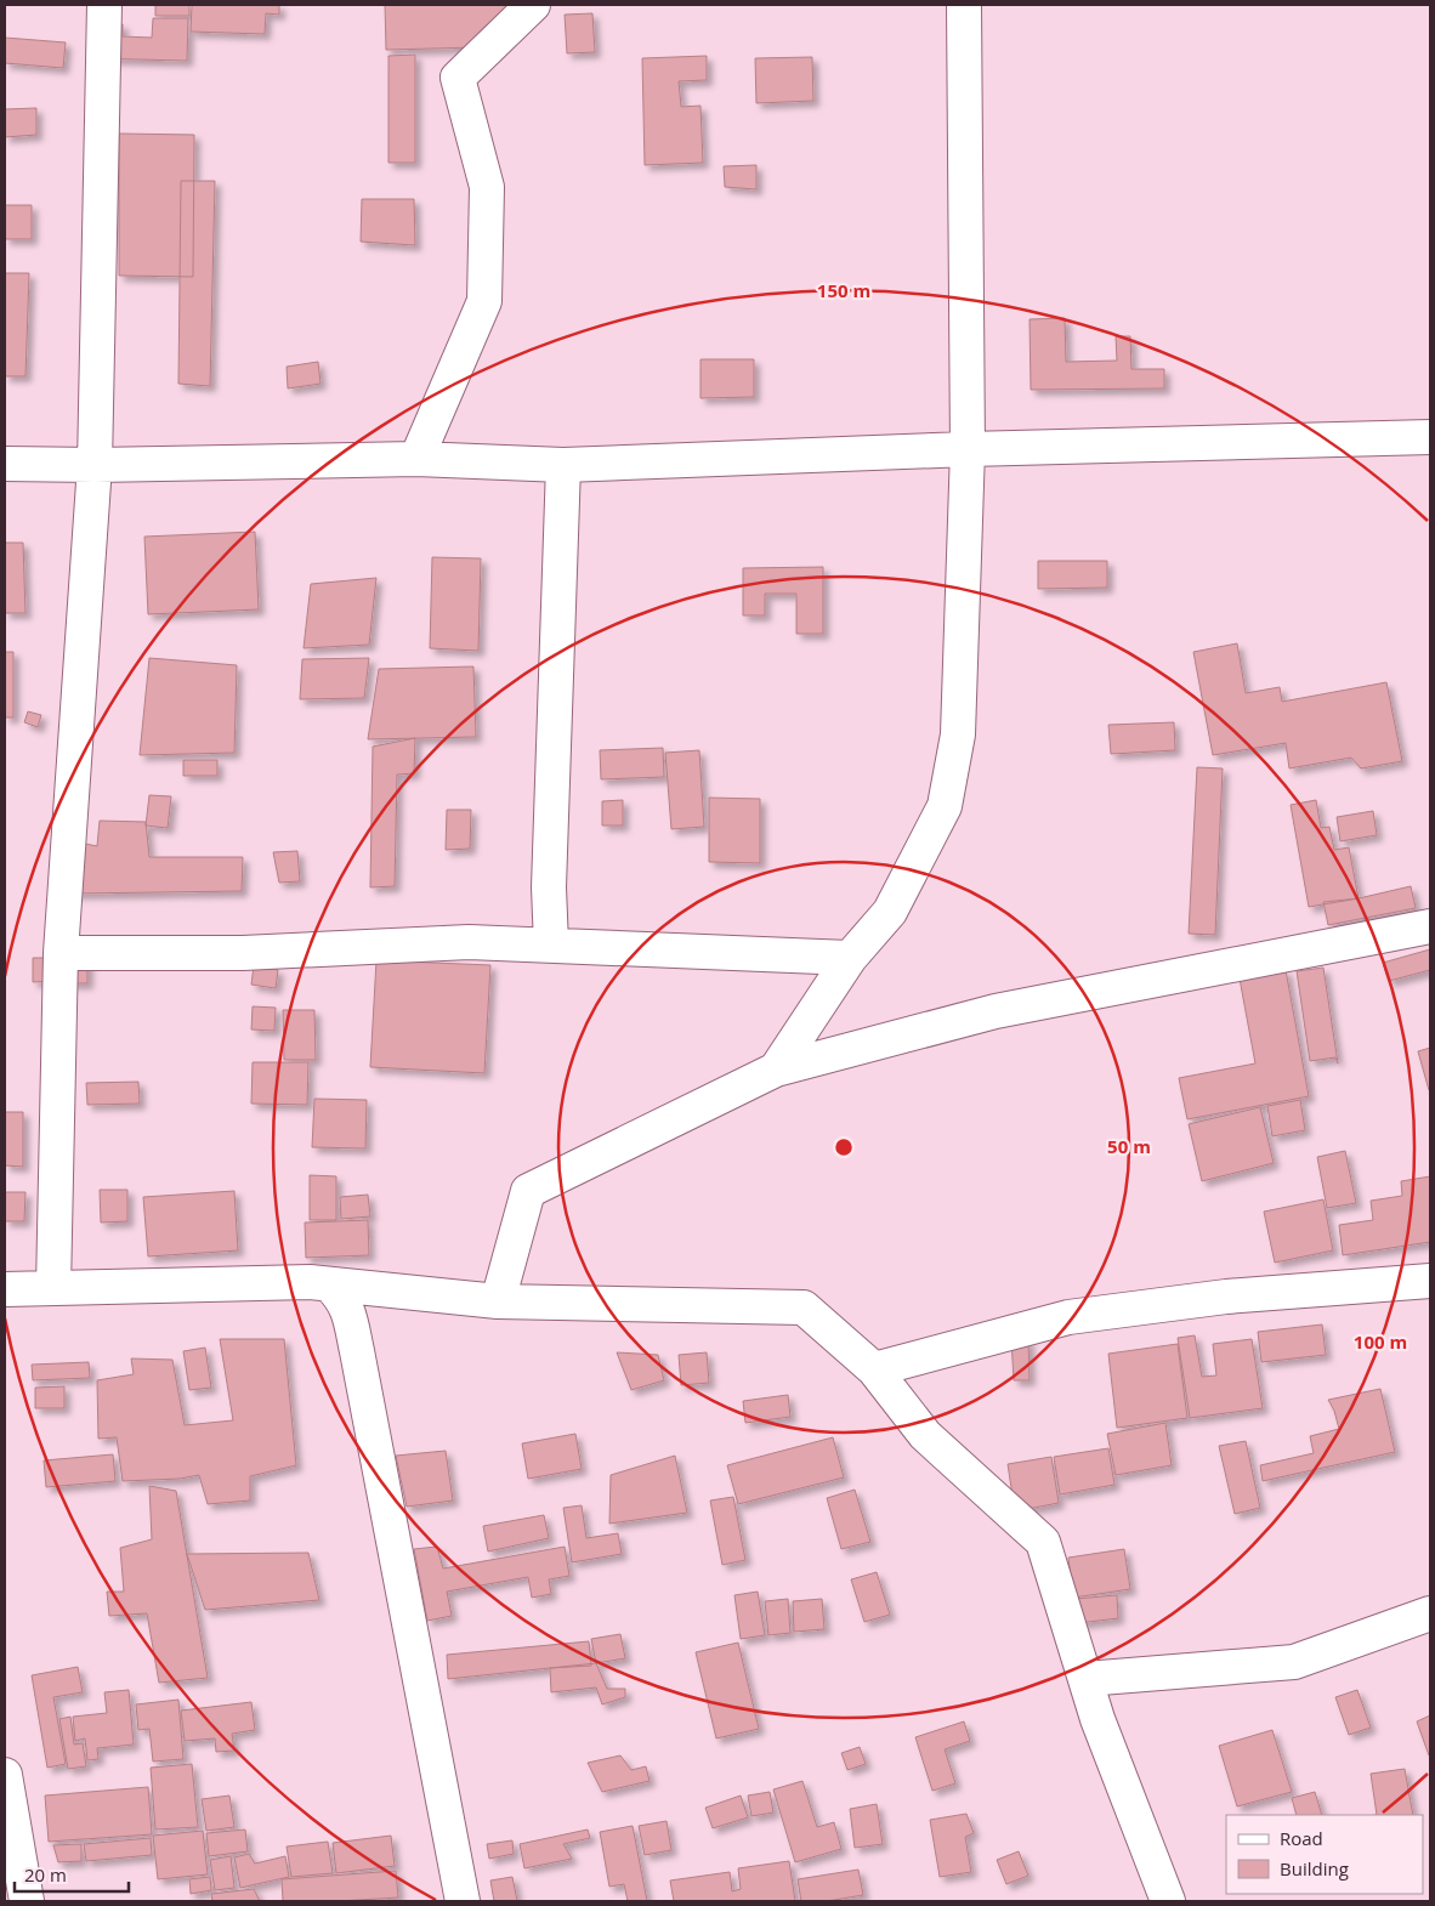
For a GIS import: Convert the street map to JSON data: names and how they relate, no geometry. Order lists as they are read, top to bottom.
{
  "legend": ["Road", "Building"],
  "scale_bar": "20 m",
  "rings": ["150 m", "50 m", "100 m"]
}
